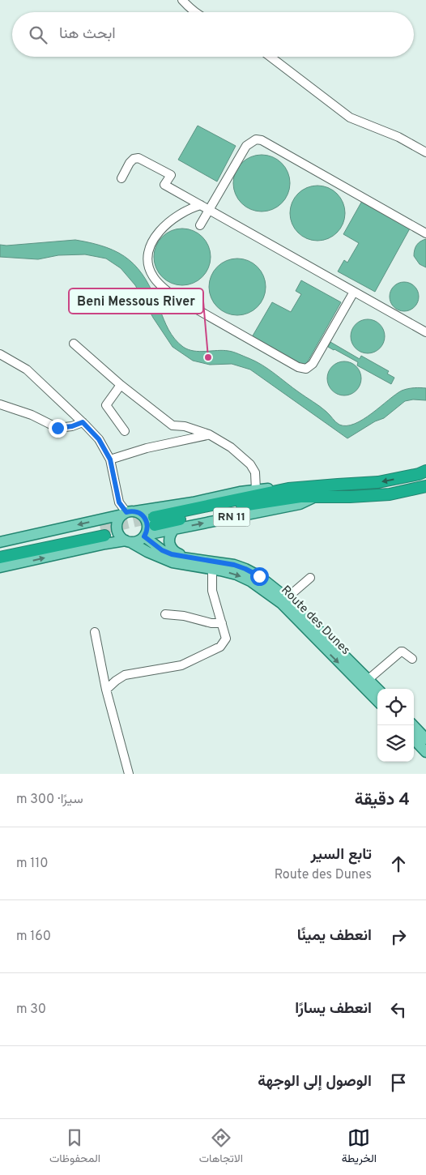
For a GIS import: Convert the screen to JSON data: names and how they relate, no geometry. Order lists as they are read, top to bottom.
{
  "streets": {
    "highway": ["RN 11"],
    "main road": ["Route des Dunes"]
  },
  "crossings": [
    ["RN 11", "Route des Dunes"]
  ],
  "places": ["Beni Messous River"],
  "page": {
    "search": "ابحث هنا",
    "heading": ["4 دقيقة", "سيرًا · 300 m"],
    "list": [
      ["تابع السير", "Route des Dunes", "110 m"],
      ["انعطف يمينًا", "160 m"],
      ["انعطف يسارًا", "30 m"],
      "الوصول إلى الوجهة"
    ],
    "nav": ["الخريطة", "الاتجاهات", "المحفوظات"]
  }
}
